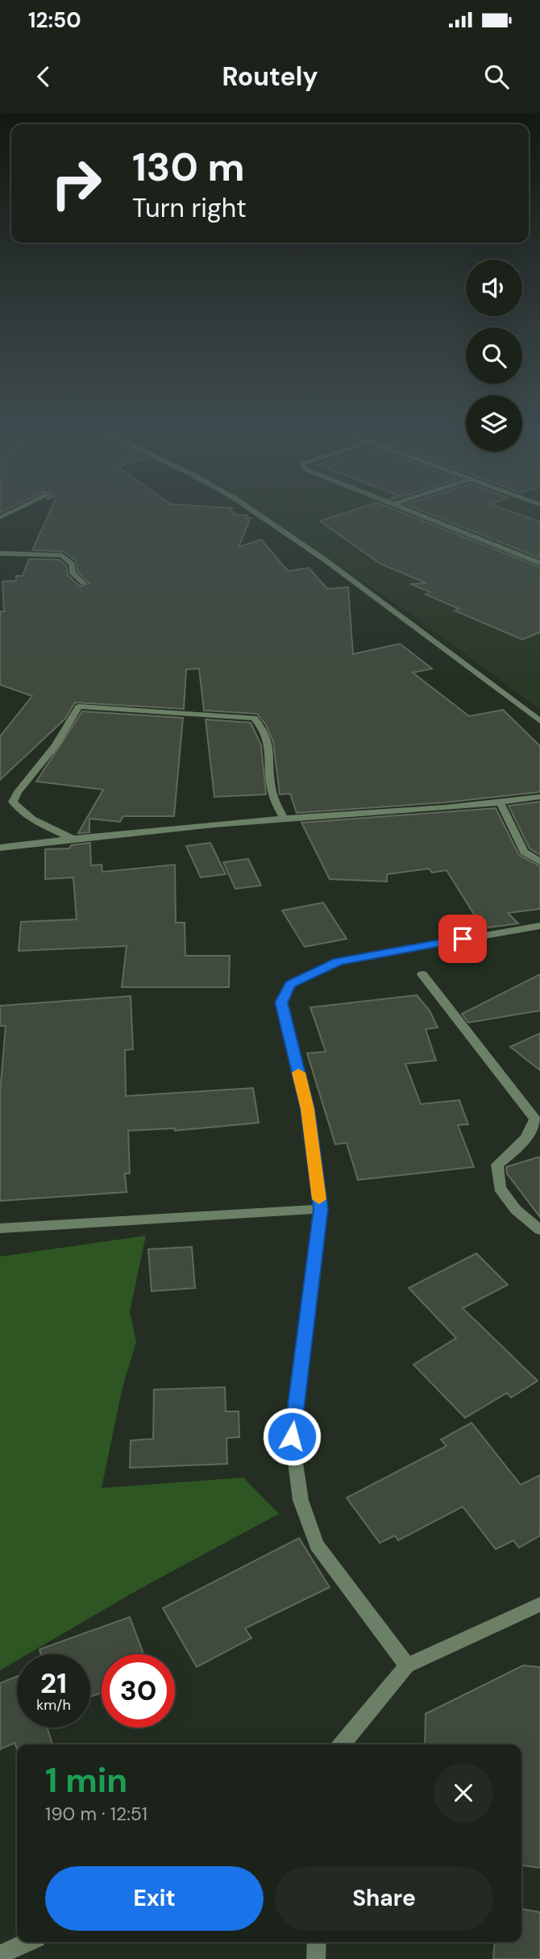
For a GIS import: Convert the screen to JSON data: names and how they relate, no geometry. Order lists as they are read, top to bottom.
{
  "page": {
    "status": "12:50",
    "header": "Routely",
    "turn": ["130 m", "Turn right"],
    "speed": "21 km/h",
    "limit": "30",
    "heading": ["1 min", "190 m · 12:51"],
    "buttons": ["Exit", "Share"]
  }
}
